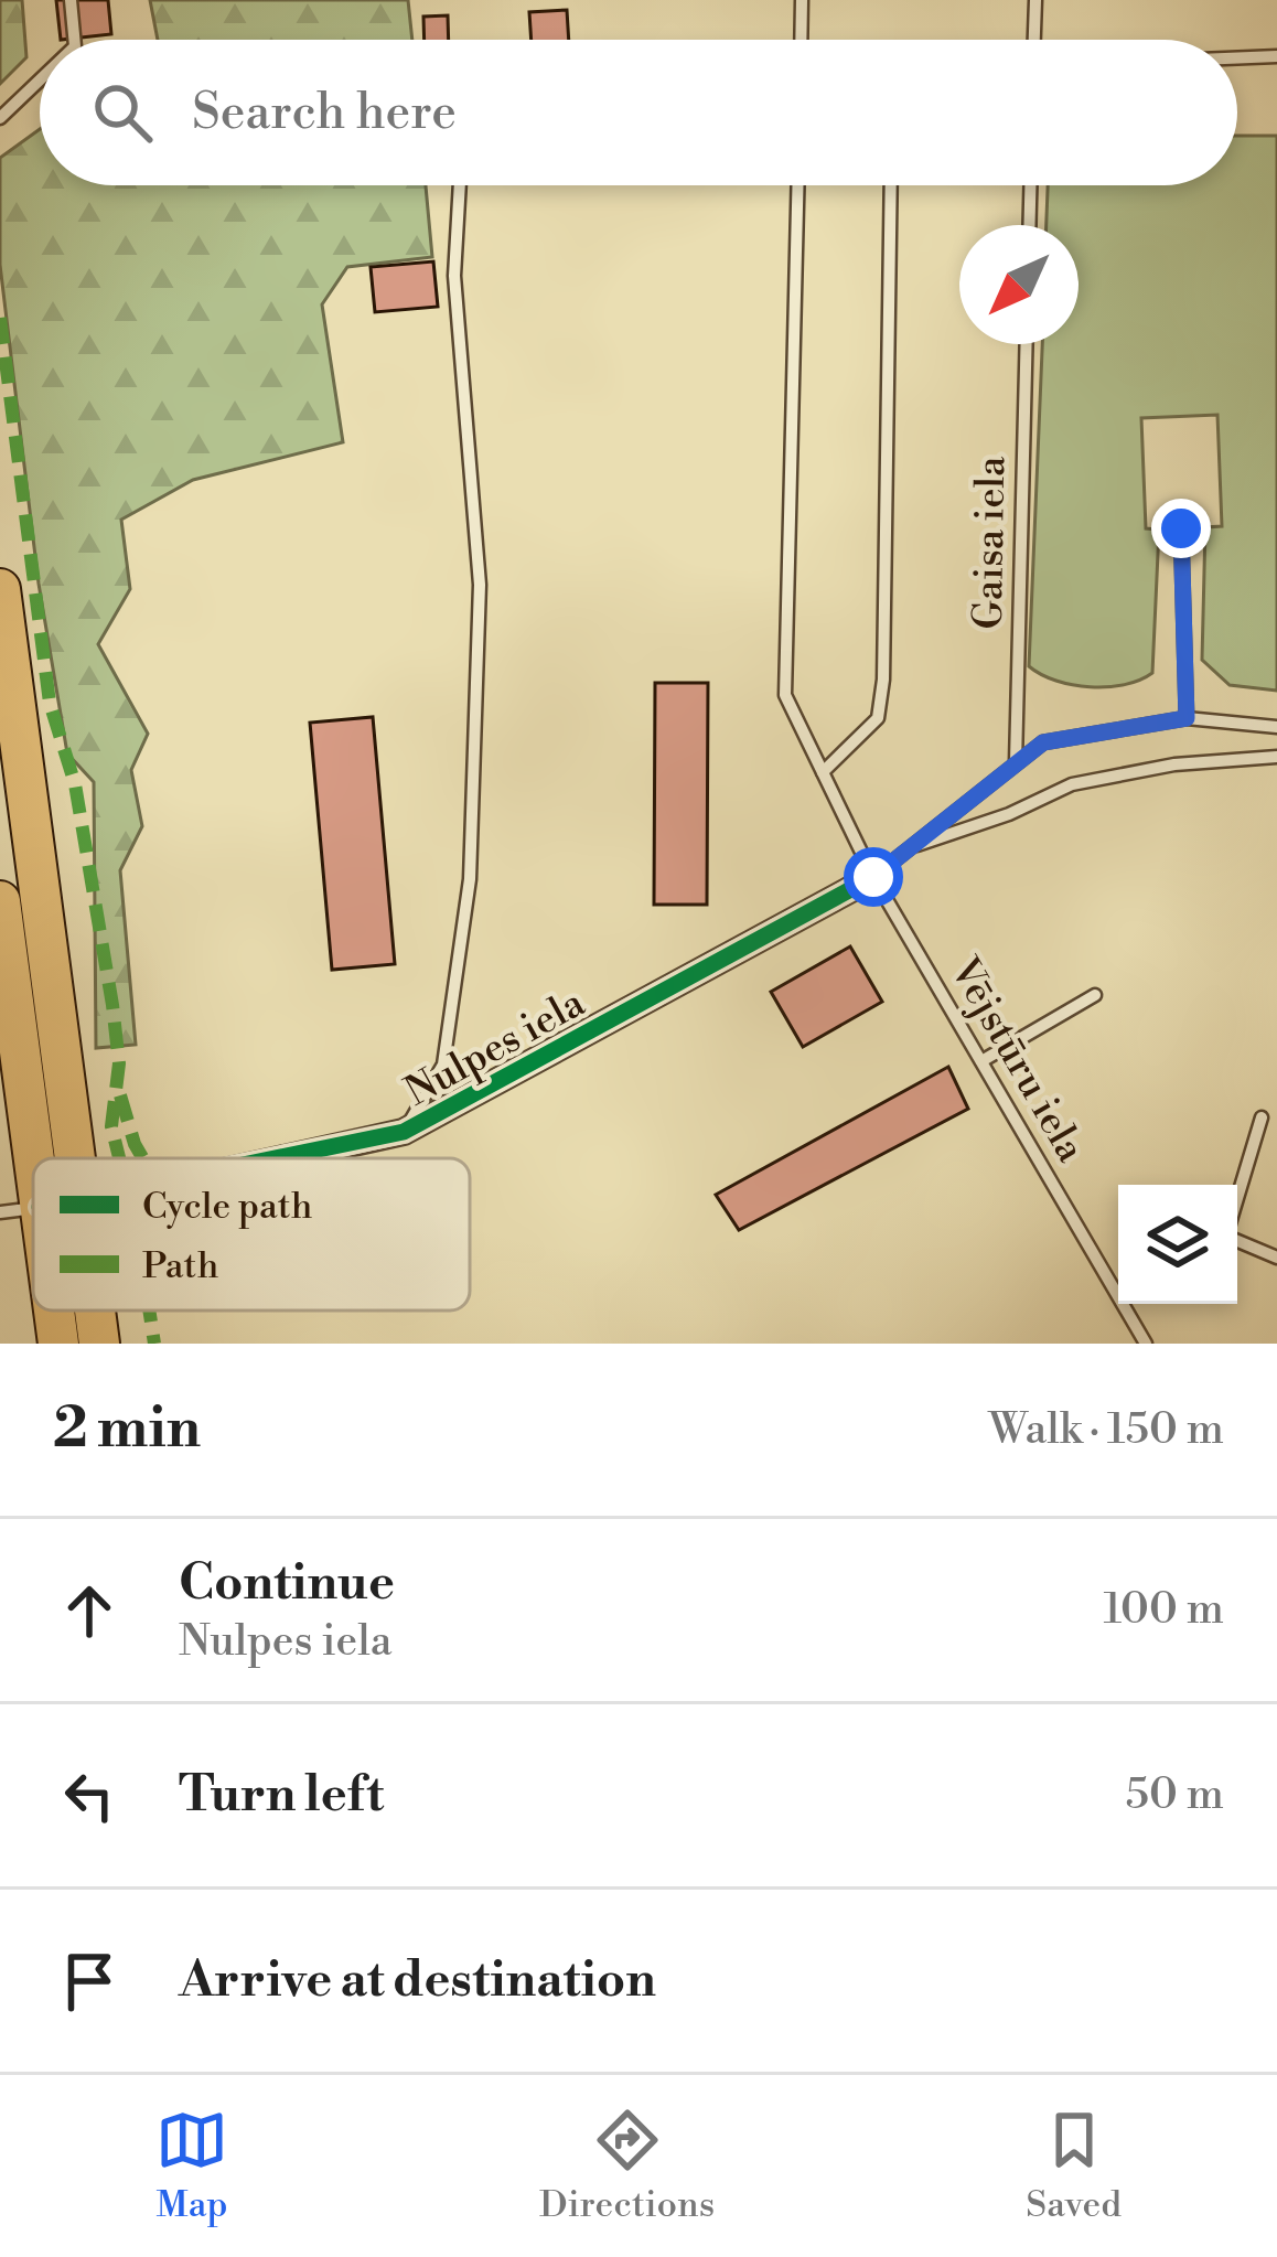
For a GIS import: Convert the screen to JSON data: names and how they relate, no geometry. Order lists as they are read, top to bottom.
{
  "streets": {
    "street": ["Nulpes iela"],
    "lane": ["Gaisa iela", "Vējstūru iela"]
  },
  "crossings": [
    ["Gaisa iela", "Nulpes iela"],
    ["Nulpes iela", "Vējstūru iela"]
  ],
  "legend": ["Cycle path", "Path"],
  "north": "bottom left",
  "page": {
    "search": "Search here",
    "heading": ["2 min", "Walk · 150 m"],
    "list": [
      ["Continue", "Nulpes iela", "100 m"],
      ["Turn left", "50 m"],
      "Arrive at destination"
    ],
    "nav": ["Map", "Directions", "Saved"]
  }
}
